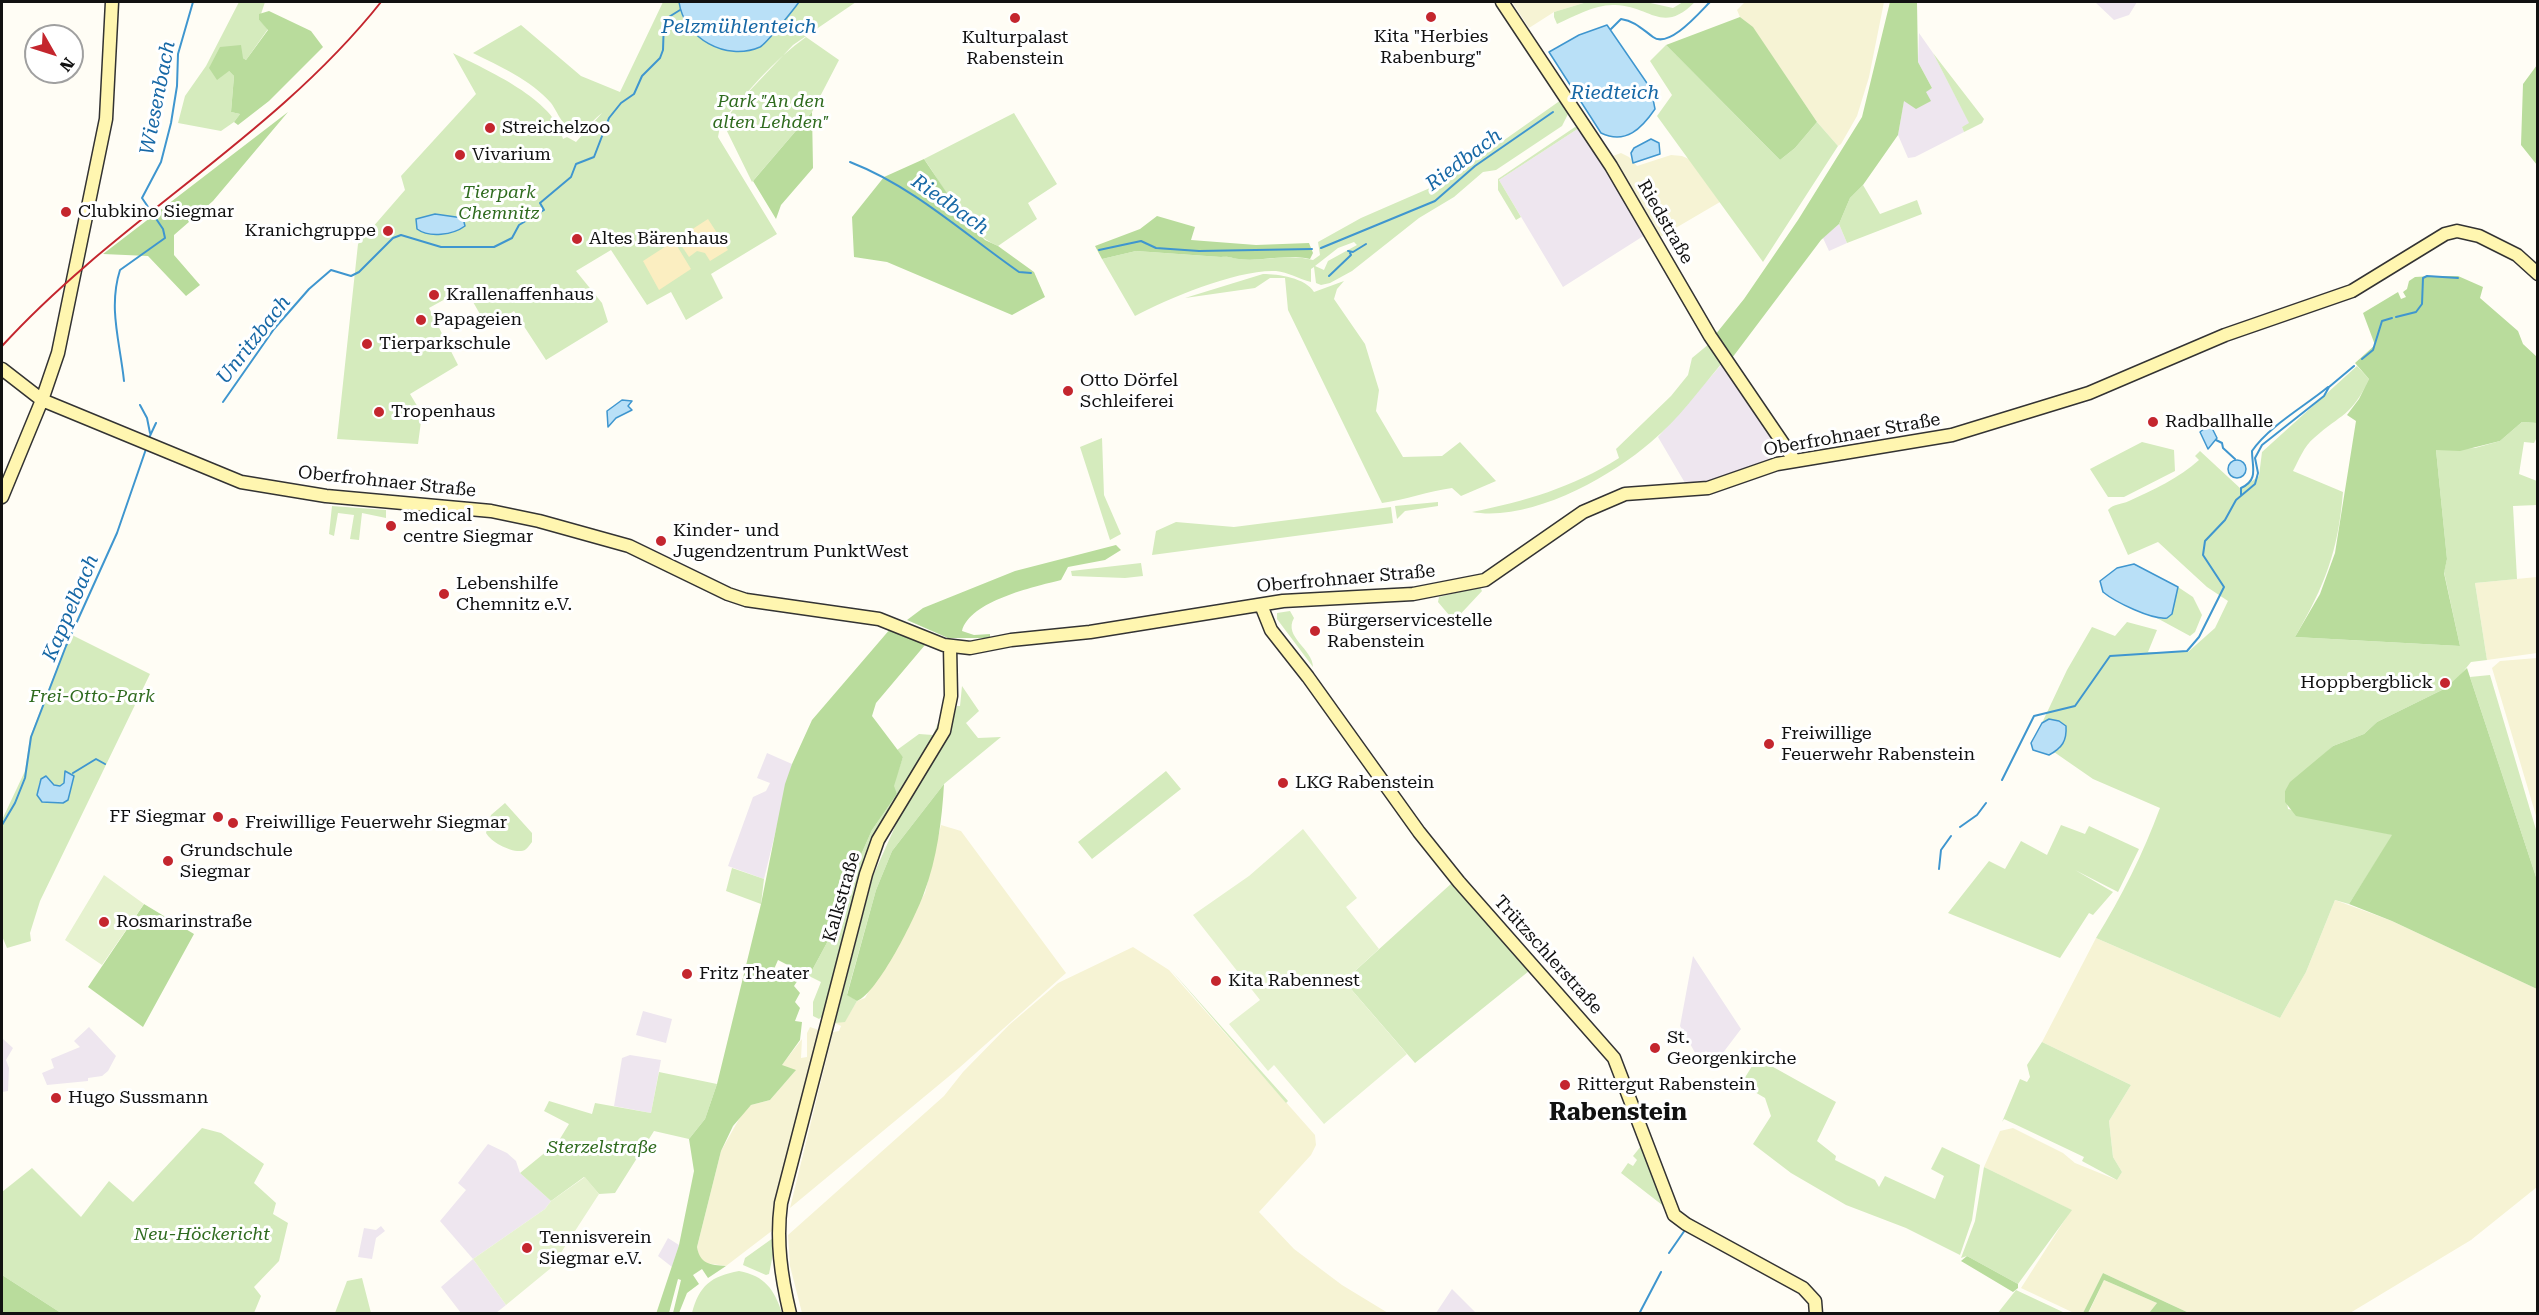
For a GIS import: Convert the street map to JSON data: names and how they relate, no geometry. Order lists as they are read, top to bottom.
{
  "streets": {
    "main road": [
      "Riedstraße",
      "Oberfrohnaer Straße",
      "Kalkstraße",
      "Trützschlerstraße"
    ]
  },
  "crossings": [
    ["Riedstraße", "Oberfrohnaer Straße"],
    ["Oberfrohnaer Straße", "Kalkstraße"],
    ["Oberfrohnaer Straße", "Trützschlerstraße"]
  ],
  "districts": ["Rabenstein"],
  "water": [
    "Pelzmühlenteich",
    "Riedteich",
    "Wiesenbach",
    "Riedbach",
    "Unritzbach",
    "Kappelbach"
  ],
  "parks": [
    "Park \"An den alten Lehden\"",
    "Tierpark Chemnitz",
    "Frei-Otto-Park",
    "Sterzelstraße",
    "Neu-Höckericht"
  ],
  "places": [
    "Kita \"Herbies Rabenburg\"",
    "Kulturpalast Rabenstein",
    "Streichelzoo",
    "Vivarium",
    "Clubkino Siegmar",
    "Kranichgruppe",
    "Altes Bärenhaus",
    "Krallenaffenhaus",
    "Papageien",
    "Tierparkschule",
    "Otto Dörfel Schleiferei",
    "Tropenhaus",
    "Radballhalle",
    "medical centre Siegmar",
    "Kinder- und Jugendzentrum PunktWest",
    "Lebenshilfe Chemnitz e.V.",
    "Bürgerservicestelle Rabenstein",
    "Hoppbergblick",
    "Freiwillige Feuerwehr Rabenstein",
    "LKG Rabenstein",
    "FF Siegmar",
    "Freiwillige Feuerwehr Siegmar",
    "Grundschule Siegmar",
    "Rosmarinstraße",
    "Fritz Theater",
    "Kita Rabennest",
    "St. Georgenkirche",
    "Rittergut Rabenstein",
    "Hugo Sussmann",
    "Tennisverein Siegmar e.V."
  ],
  "north": "bottom right"
}
